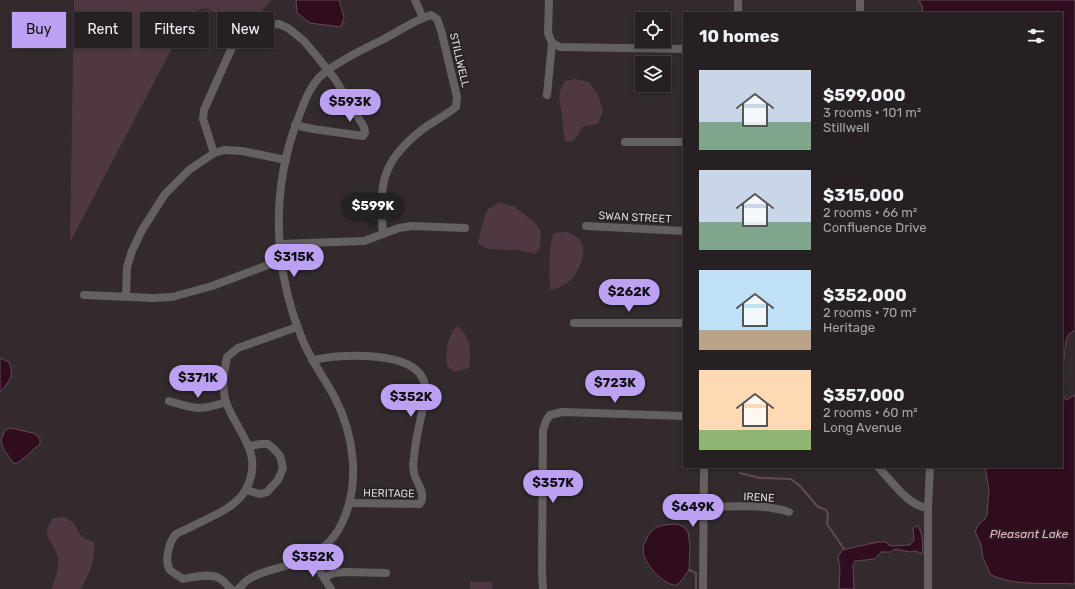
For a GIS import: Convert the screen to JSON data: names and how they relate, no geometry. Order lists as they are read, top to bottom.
{
  "streets": {
    "street": [
      "STILLWELL",
      "SWAN STREET",
      "HERITAGE",
      "IRENE"
    ]
  },
  "water": ["Pleasant Lake"],
  "page": {
    "chip": [
      "Buy",
      "Rent",
      "Filters",
      "New"
    ],
    "heading": "10 homes",
    "list": [
      {
        "name": "$599,000",
        "note": "3 rooms · 101 m² · Stillwell"
      },
      {
        "name": "$315,000",
        "note": "2 rooms · 66 m² · Confluence Drive"
      },
      {
        "name": "$352,000",
        "note": "2 rooms · 70 m² · Heritage"
      },
      {
        "name": "$357,000",
        "note": "2 rooms · 60 m² · Long Avenue"
      }
    ],
    "price": [
      "$593K",
      "$599K",
      "$315K",
      "$262K",
      "$371K",
      "$723K",
      "$352K",
      "$357K",
      "$649K",
      "$352K"
    ]
  }
}
